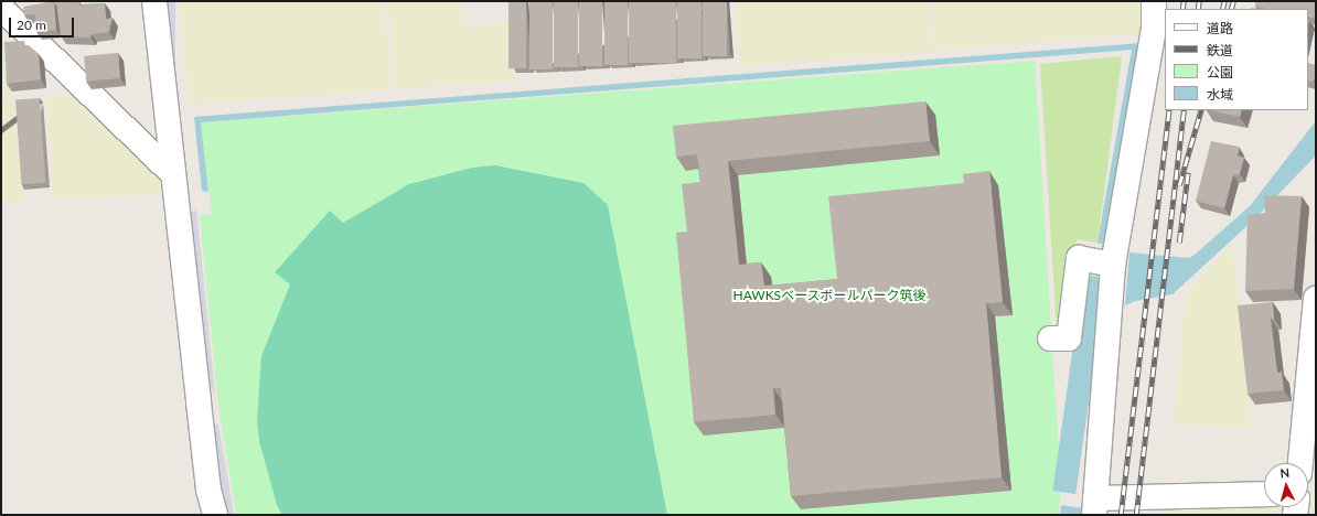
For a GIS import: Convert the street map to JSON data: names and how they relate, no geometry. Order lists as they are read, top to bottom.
{
  "parks": ["HAWKSベースボールパーク筑後"],
  "legend": [
    "道路",
    "鉄道",
    "公園",
    "水域"
  ],
  "scale_bar": "20 m",
  "north": "top"
}
